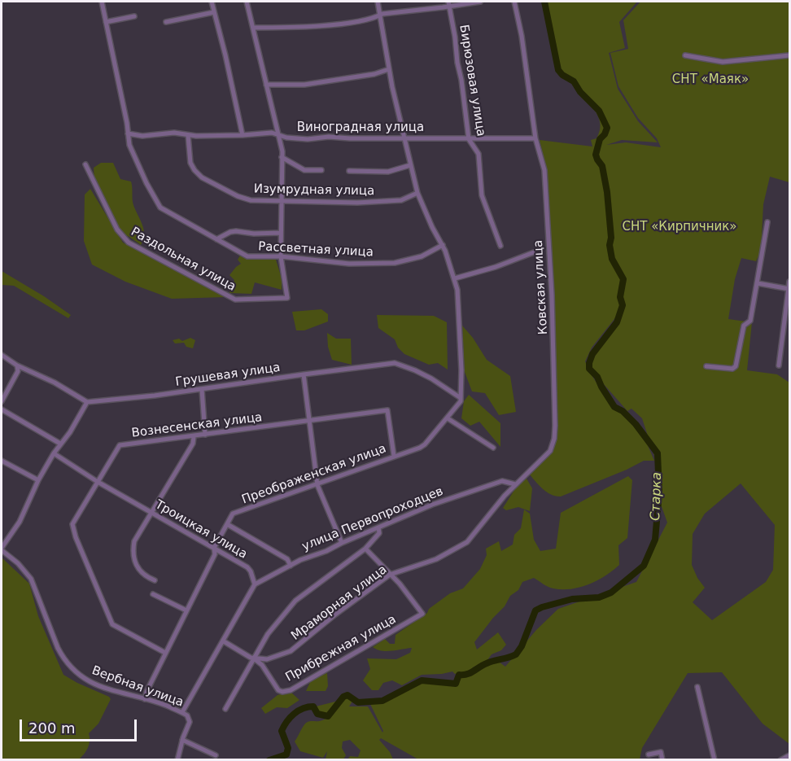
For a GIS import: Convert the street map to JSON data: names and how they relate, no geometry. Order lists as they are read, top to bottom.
{
  "streets": {
    "street": [
      "Бирюзовая улица",
      "Виноградная улица",
      "Изумрудная улица",
      "Рассветная улица",
      "Раздольная улица",
      "Ковская улица",
      "Грушевая улица",
      "Вознесенская улица",
      "Преображенская улица",
      "улица Первопроходцев",
      "Троицкая улица",
      "Мраморная улица",
      "Прибрежная улица",
      "Вербная улица"
    ]
  },
  "crossings": [
    ["Бирюзовая улица", "Виноградная улица"],
    ["Виноградная улица", "Изумрудная улица"],
    ["Виноградная улица", "Рассветная улица"],
    ["Виноградная улица", "Ковская улица"],
    ["Рассветная улица", "Раздольная улица"],
    ["Ковская улица", "улица Первопроходцев"],
    ["Ковская улица", "Мраморная улица"],
    ["Грушевая улица", "Преображенская улица"],
    ["Вознесенская улица", "Преображенская улица"],
    ["Вознесенская улица", "Троицкая улица"],
    ["Преображенская улица", "Троицкая улица"],
    ["Преображенская улица", "Вербная улица"],
    ["улица Первопроходцев", "Троицкая улица"],
    ["Мраморная улица", "Прибрежная улица"]
  ],
  "water": ["Старка"],
  "parks": ["СНТ «Маяк»", "СНТ «Кирпичник»"],
  "scale_bar": "200 m"
}
